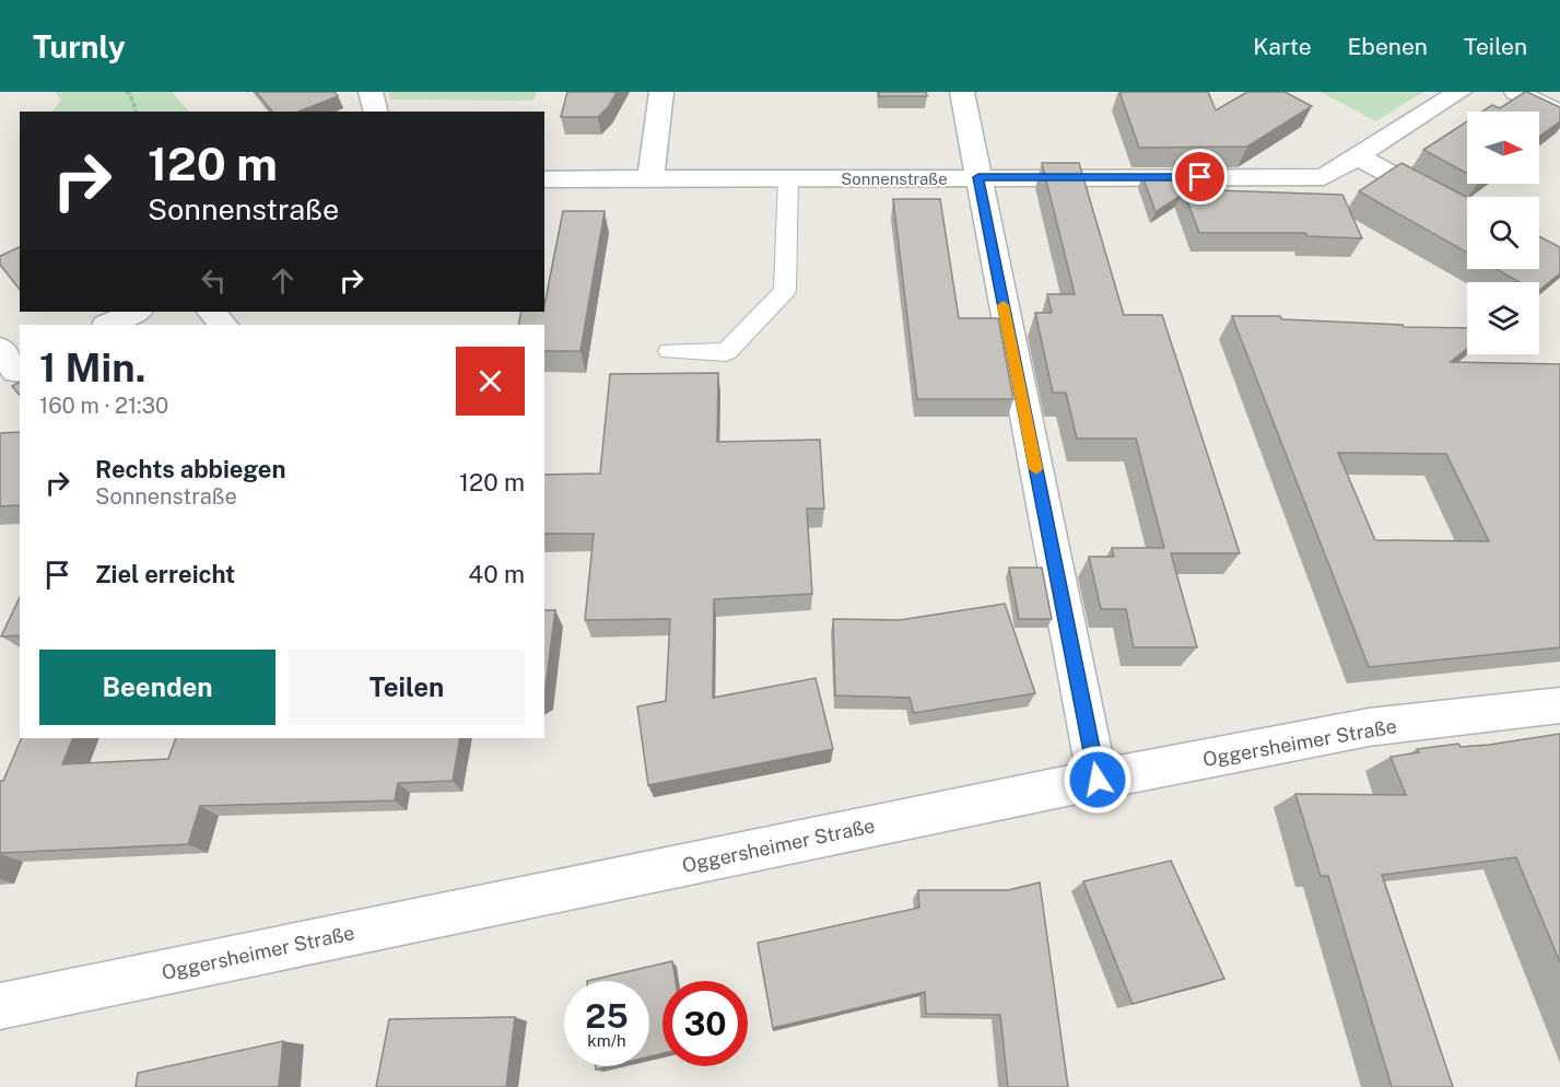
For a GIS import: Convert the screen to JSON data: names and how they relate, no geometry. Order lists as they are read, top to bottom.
{
  "streets": {
    "street": ["Sonnenstraße", "Oggersheimer Straße"]
  },
  "north": "right",
  "page": {
    "header": "Turnly",
    "nav": ["Karte", "Ebenen", "Teilen"],
    "turn": ["120 m", "Sonnenstraße"],
    "heading": ["1 Min.", "160 m · 21:30"],
    "list": [
      {
        "name": "Rechts abbiegen",
        "note": "Sonnenstraße",
        "value": "120 m"
      },
      {
        "name": "Ziel erreicht",
        "value": "40 m"
      }
    ],
    "buttons": ["Beenden", "Teilen"],
    "speed": "25 km/h",
    "limit": "30"
  }
}
